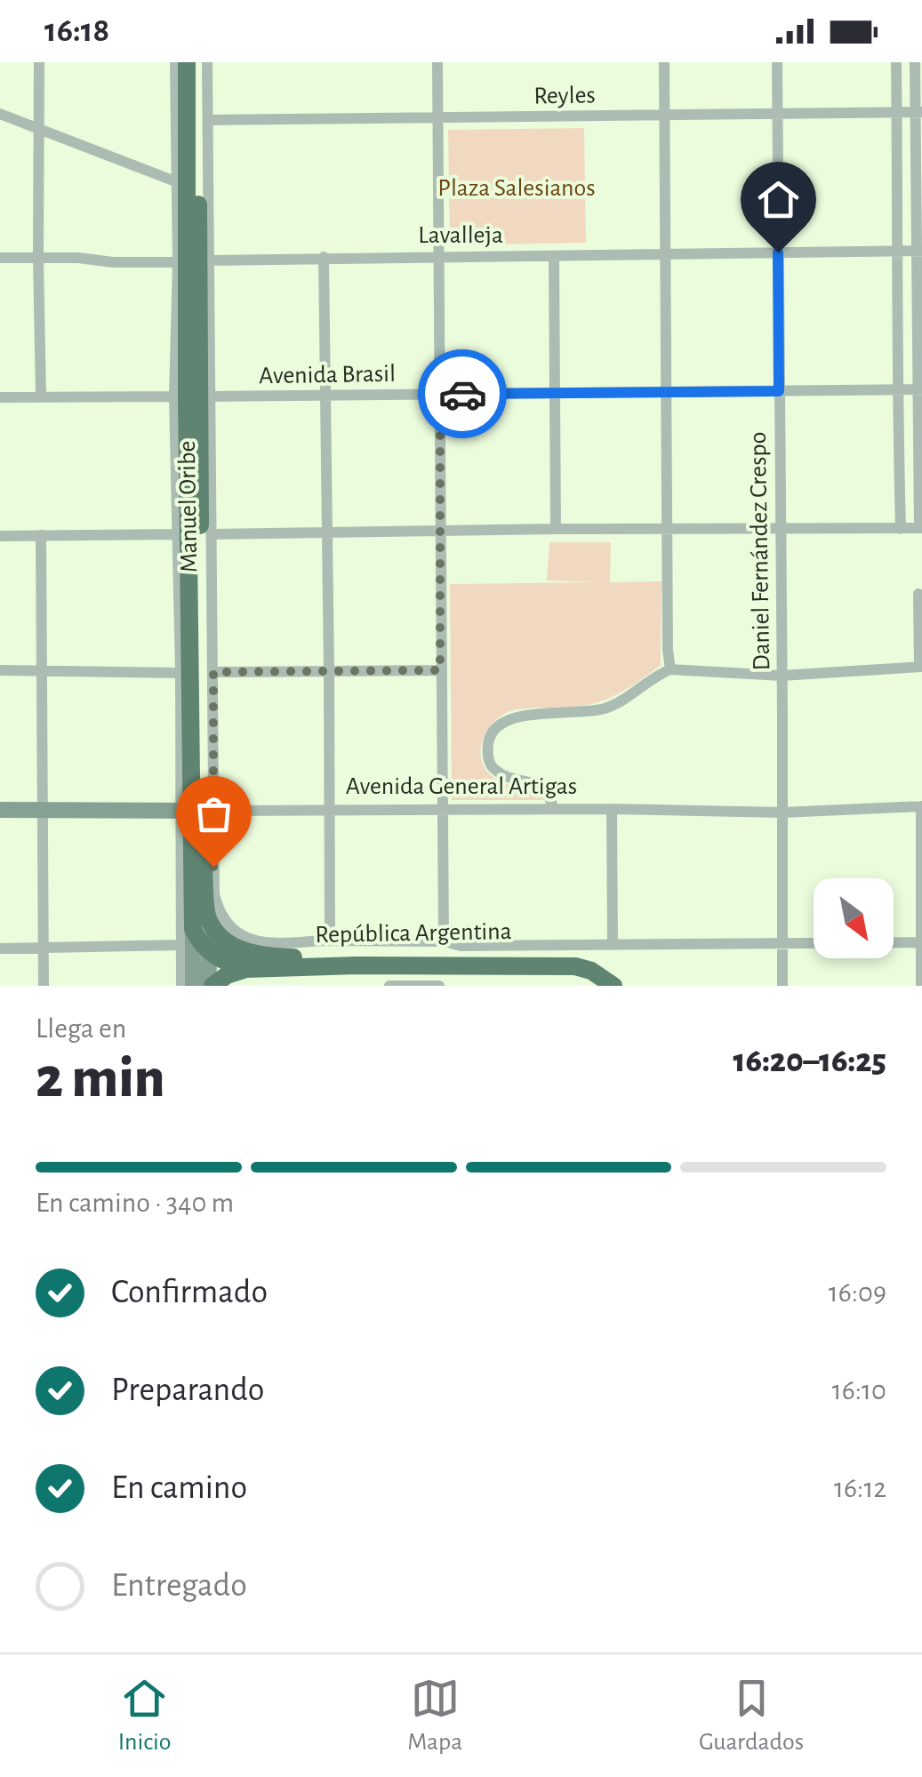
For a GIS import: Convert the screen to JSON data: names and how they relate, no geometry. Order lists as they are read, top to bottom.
{
  "streets": {
    "highway": ["Manuel Oribe", "República Argentina"],
    "main road": ["Avenida General Artigas"],
    "street": [
      "Reyles",
      "Lavalleja",
      "Avenida Brasil",
      "Daniel Fernández Crespo"
    ]
  },
  "crossings": [
    ["Reyles", "Manuel Oribe"],
    ["Reyles", "Daniel Fernández Crespo"],
    ["Lavalleja", "Manuel Oribe"],
    ["Lavalleja", "Daniel Fernández Crespo"],
    ["Avenida Brasil", "Manuel Oribe"],
    ["Avenida Brasil", "Daniel Fernández Crespo"],
    ["Manuel Oribe", "Avenida General Artigas"],
    ["Manuel Oribe", "República Argentina"],
    ["Daniel Fernández Crespo", "Avenida General Artigas"]
  ],
  "parks": ["Plaza Salesianos"],
  "north": "bottom right",
  "page": {
    "status": "16:18",
    "heading": ["2 min", "Llega en", "16:20–16:25"],
    "bar": "En camino · 340 m",
    "list": [
      ["Confirmado", "16:09"],
      ["Preparando", "16:10"],
      ["En camino", "16:12"],
      "Entregado"
    ],
    "tabs": ["Inicio", "Mapa", "Guardados"]
  }
}
